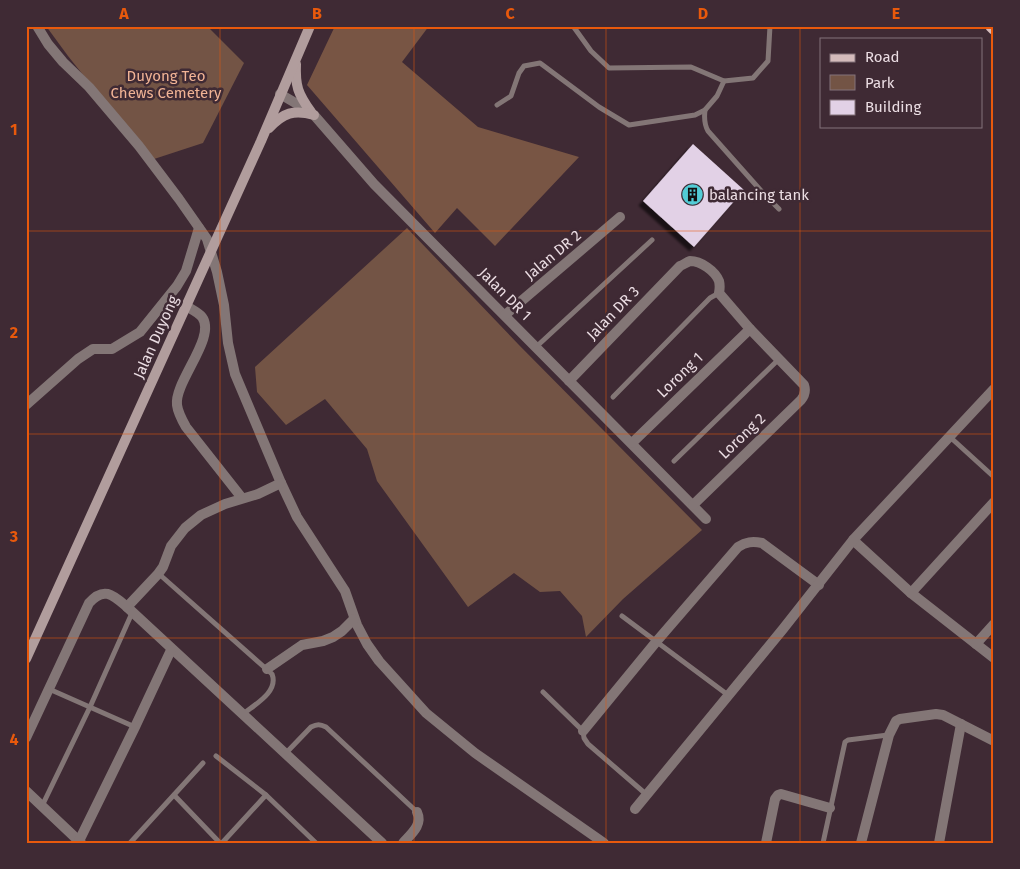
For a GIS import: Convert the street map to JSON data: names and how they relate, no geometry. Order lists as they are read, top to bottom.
{
  "streets": {
    "main road": ["Jalan Duyong"],
    "street": [
      "Jalan DR 2",
      "Jalan DR 1",
      "Jalan DR 3",
      "Lorong 1",
      "Lorong 2"
    ]
  },
  "crossings": [
    ["Jalan DR 2", "Jalan DR 1"],
    ["Jalan DR 1", "Jalan DR 3"],
    ["Jalan DR 1", "Jalan Duyong"],
    ["Jalan DR 1", "Lorong 1"],
    ["Jalan DR 1", "Lorong 2"]
  ],
  "parks": ["Duyong Teo Chews Cemetery"],
  "places": {
    "building": ["balancing tank"]
  },
  "legend": ["Road", "Park", "Building"],
  "grid": {
    "columns": [
      "A",
      "B",
      "C",
      "D",
      "E"
    ],
    "rows": [
      "1",
      "2",
      "3",
      "4"
    ]
  }
}
